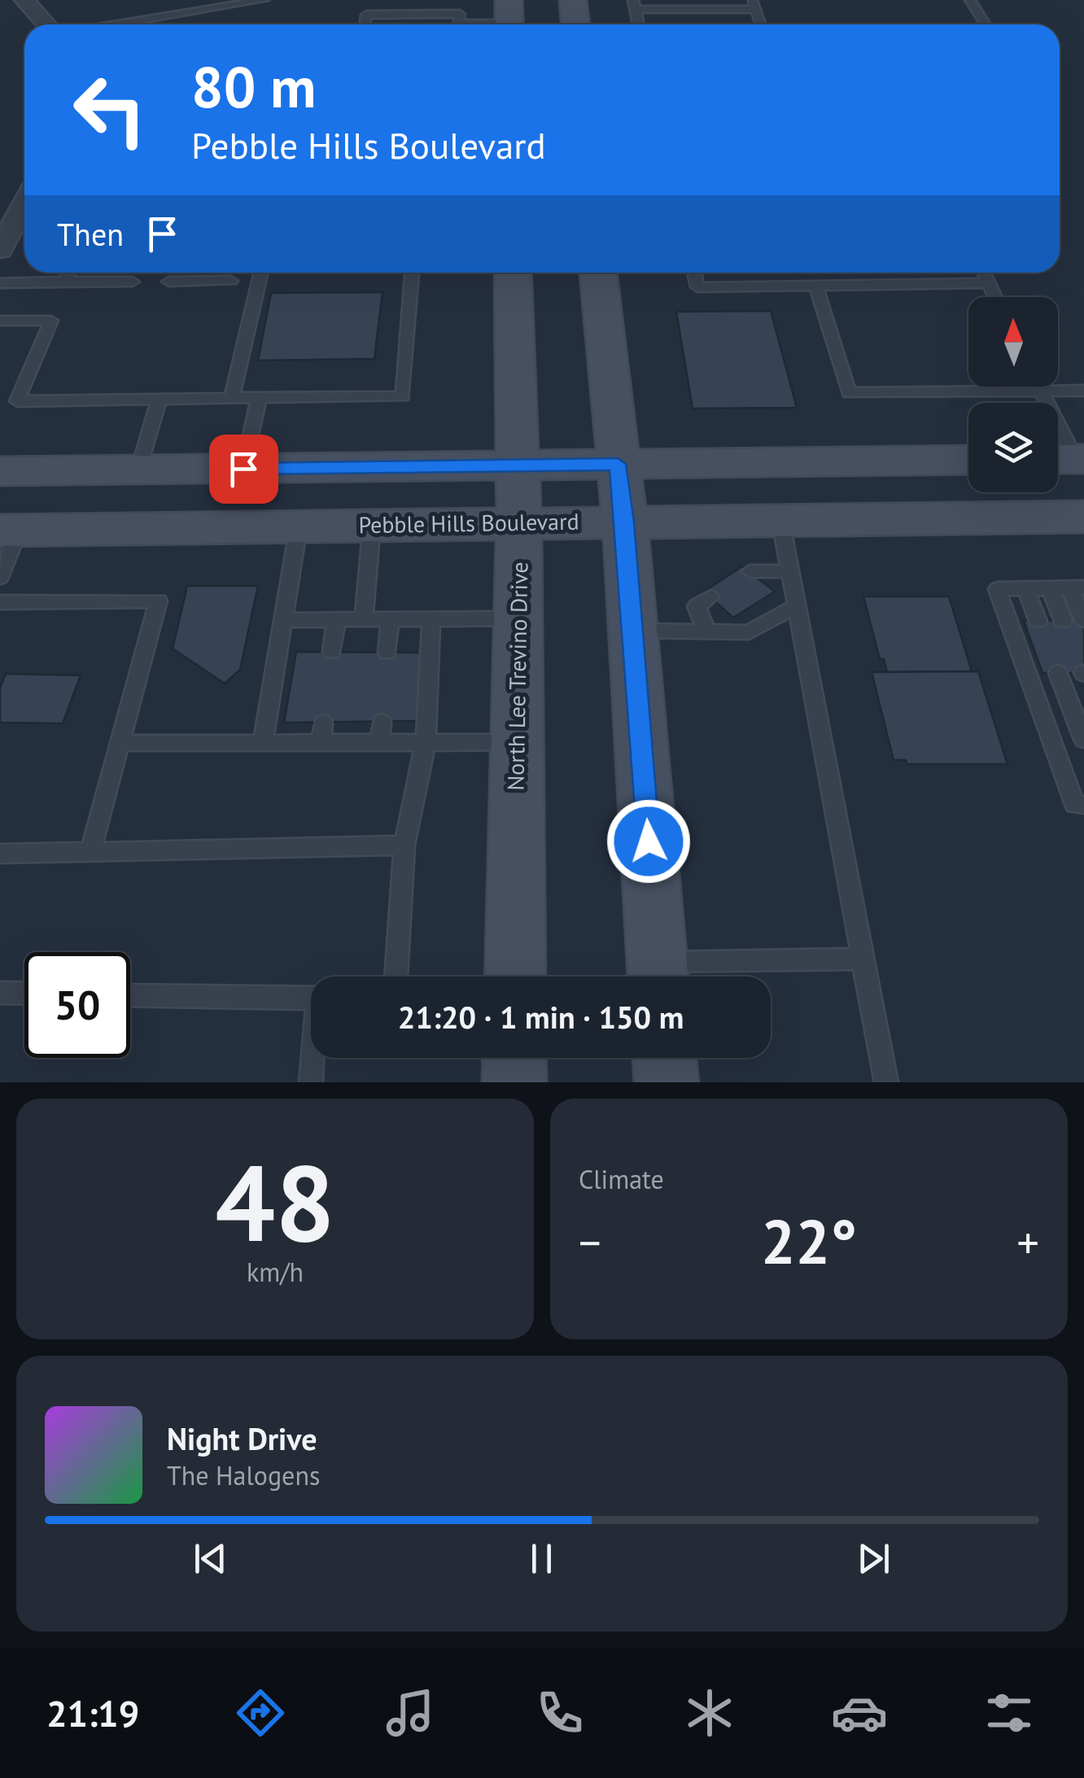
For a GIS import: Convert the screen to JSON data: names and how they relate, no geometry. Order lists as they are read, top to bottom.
{
  "streets": {
    "main road": ["Pebble Hills Boulevard", "North Lee Trevino Drive"]
  },
  "crossings": [
    ["Pebble Hills Boulevard", "North Lee Trevino Drive"]
  ],
  "north": "top",
  "page": {
    "turn": ["80 m", "Pebble Hills Boulevard"],
    "then": "Then",
    "limit": "50",
    "trip": "21:20 · 1 min · 150 m",
    "tile": [
      ["48", "km/h"],
      "Climate"
    ],
    "heat": ["−", "22°", "+"],
    "song": ["Night Drive", "The Halogens"],
    "tabs": "21:19"
  }
}
